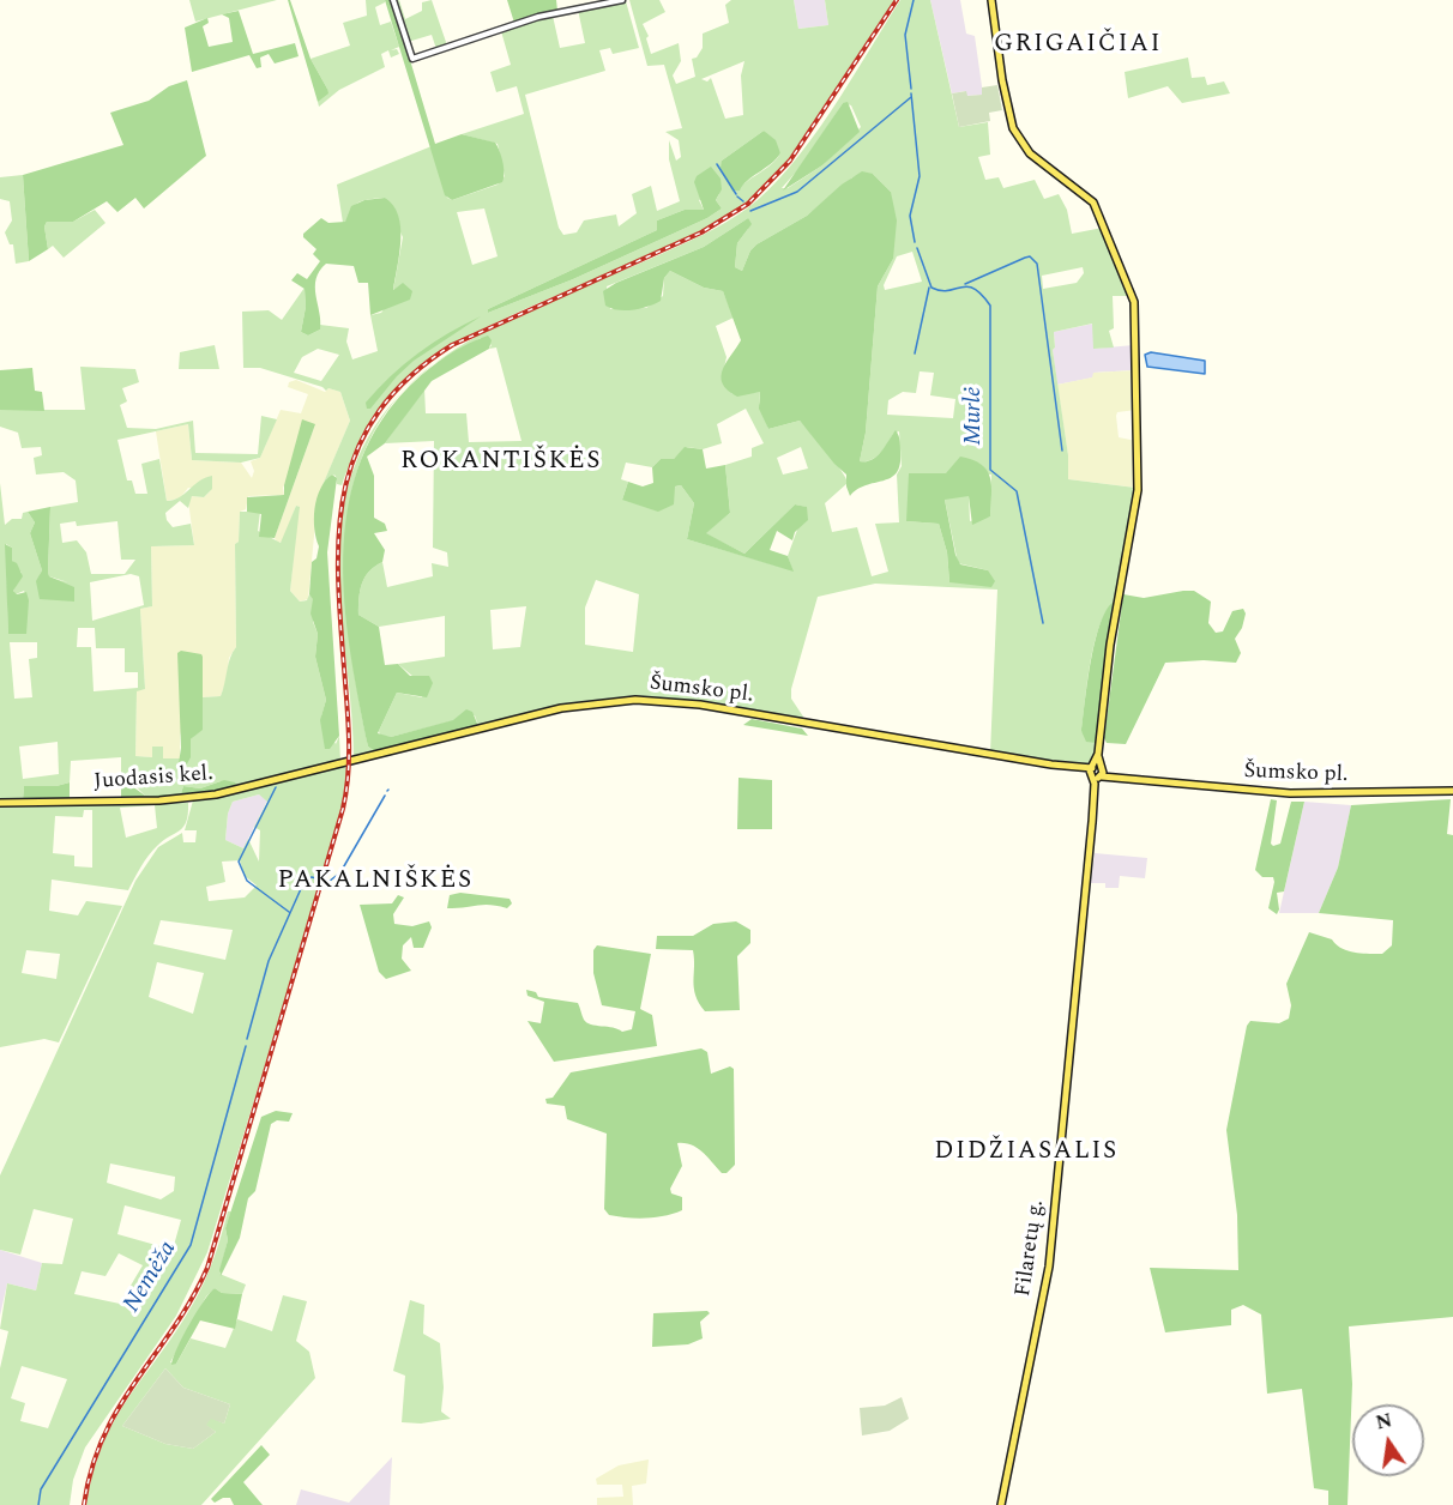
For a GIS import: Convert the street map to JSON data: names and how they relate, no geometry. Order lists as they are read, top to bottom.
{
  "streets": {
    "main road": ["Šumsko pl.", "Juodasis kel.", "Filaretų g."]
  },
  "crossings": [
    ["Šumsko pl.", "Juodasis kel."],
    ["Šumsko pl.", "Filaretų g."]
  ],
  "districts": [
    "GRIGAIČIAI",
    "ROKANTIŠKĖS",
    "PAKALNIŠKĖS",
    "DIDŽIASALIS"
  ],
  "water": ["Murlė", "Nemėža"],
  "north": "top"
}
